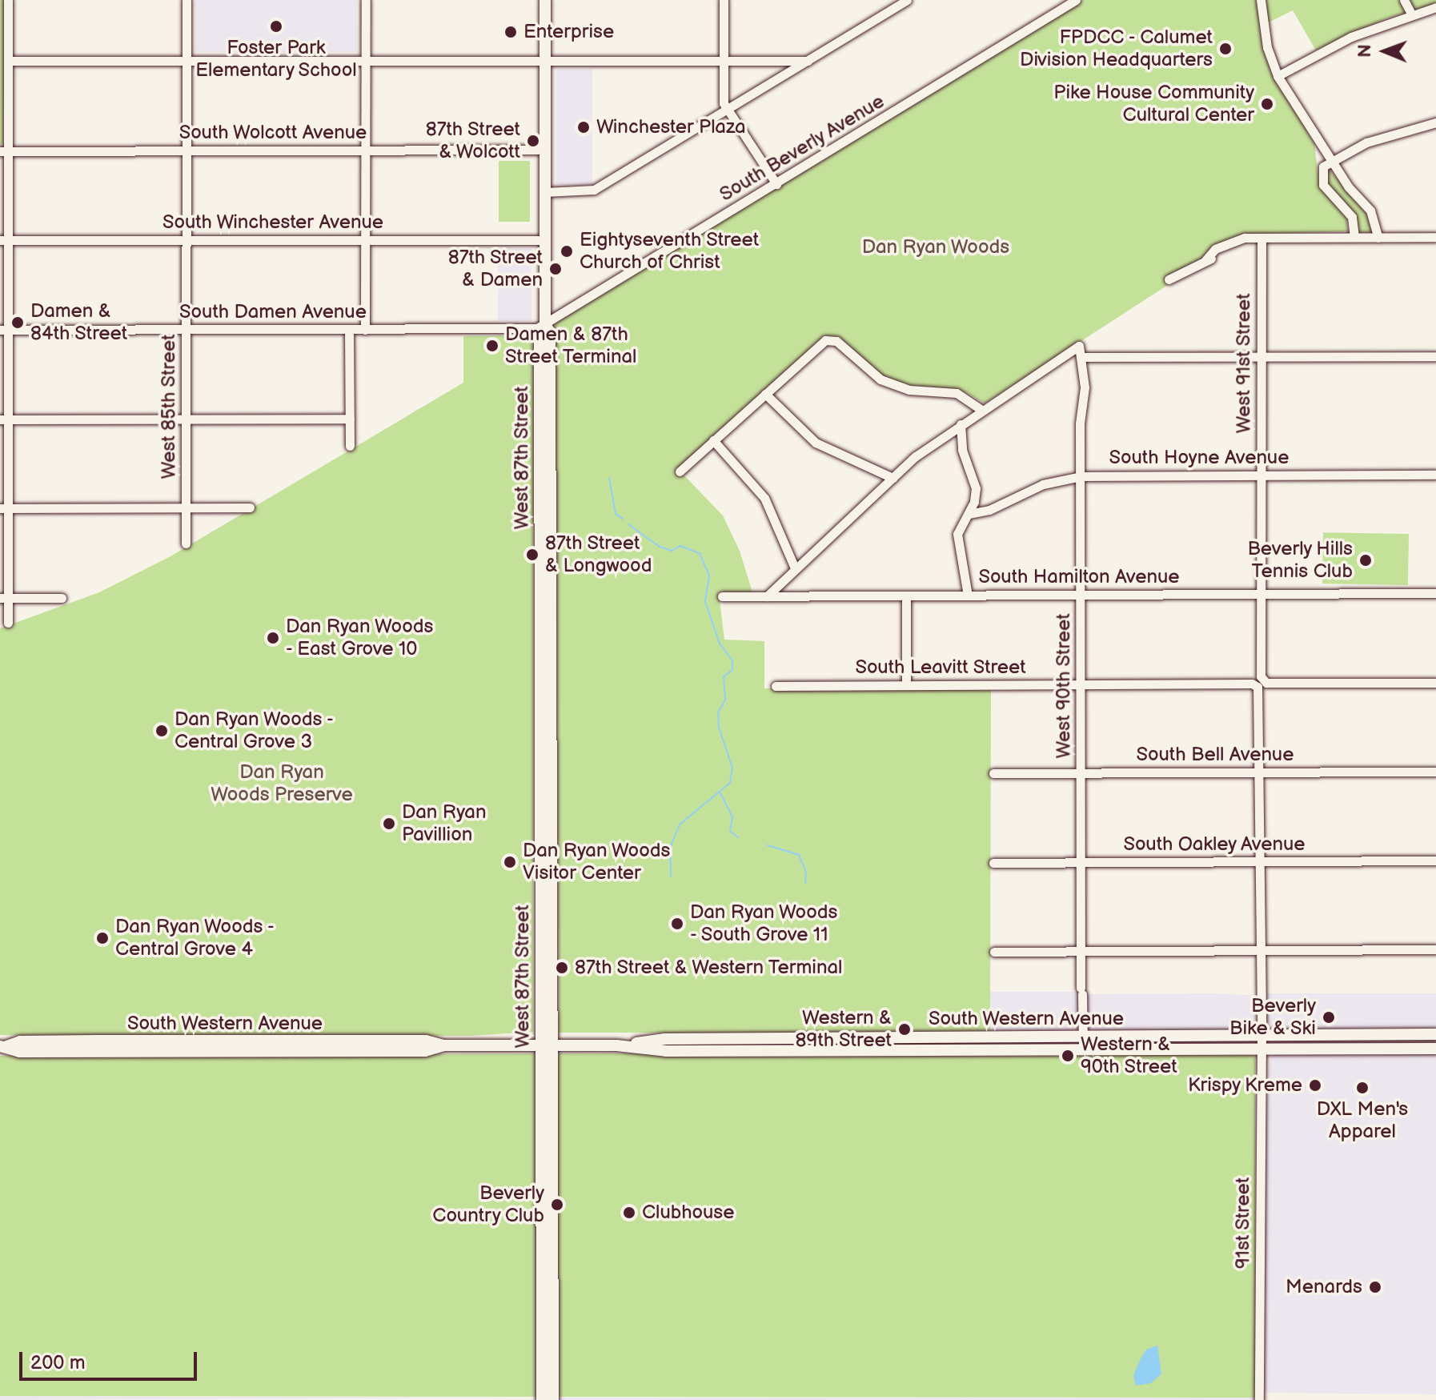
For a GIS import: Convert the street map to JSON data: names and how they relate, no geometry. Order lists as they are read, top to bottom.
{
  "streets": {
    "main road": ["West 87th Street", "South Western Avenue"],
    "street": [
      "South Wolcott Avenue",
      "South Beverly Avenue",
      "South Winchester Avenue",
      "South Damen Avenue",
      "West 91st Street",
      "West 85th Street",
      "South Hoyne Avenue",
      "South Hamilton Avenue",
      "South Leavitt Street",
      "West 90th Street",
      "South Bell Avenue",
      "South Oakley Avenue",
      "91st Street"
    ]
  },
  "crossings": [
    ["South Wolcott Avenue", "West 85th Street"],
    ["South Wolcott Avenue", "West 87th Street"],
    ["South Beverly Avenue", "South Damen Avenue"],
    ["South Beverly Avenue", "West 87th Street"],
    ["South Winchester Avenue", "West 85th Street"],
    ["South Winchester Avenue", "West 87th Street"],
    ["South Damen Avenue", "West 85th Street"],
    ["South Damen Avenue", "West 87th Street"],
    ["West 91st Street", "South Hoyne Avenue"],
    ["West 91st Street", "South Hamilton Avenue"],
    ["West 91st Street", "South Leavitt Street"],
    ["West 91st Street", "South Bell Avenue"],
    ["West 91st Street", "South Oakley Avenue"],
    ["West 91st Street", "South Western Avenue"],
    ["West 91st Street", "91st Street"],
    ["West 87th Street", "South Western Avenue"],
    ["South Hoyne Avenue", "West 90th Street"],
    ["South Hamilton Avenue", "West 90th Street"],
    ["South Leavitt Street", "West 90th Street"],
    ["West 90th Street", "South Bell Avenue"],
    ["West 90th Street", "South Oakley Avenue"],
    ["West 90th Street", "South Western Avenue"],
    ["South Western Avenue", "91st Street"]
  ],
  "parks": ["Dan Ryan Woods", "Dan Ryan Woods Preserve"],
  "places": [
    "Foster Park Elementary School",
    "Enterprise",
    "FPDCC - Calumet Division Headquarters",
    "Pike House Community Cultural Center",
    "Winchester Plaza",
    "87th Street & Wolcott",
    "Eightyseventh Street Church of Christ",
    "87th Street & Damen",
    "Damen & 84th Street",
    "Damen & 87th Street Terminal",
    "87th Street & Longwood",
    "Beverly Hills Tennis Club",
    "Dan Ryan Woods - East Grove 10",
    "Dan Ryan Woods - Central Grove 3",
    "Dan Ryan Pavillion",
    "Dan Ryan Woods Visitor Center",
    "Dan Ryan Woods - South Grove 11",
    "Dan Ryan Woods - Central Grove 4",
    "87th Street & Western Terminal",
    "Beverly Bike & Ski",
    "Western & 89th Street",
    "Western & 90th Street",
    "Krispy Kreme",
    "DXL Men's Apparel",
    "Beverly Country Club",
    "Clubhouse",
    "Menards"
  ],
  "scale_bar": "200 m",
  "north": "left"
}
